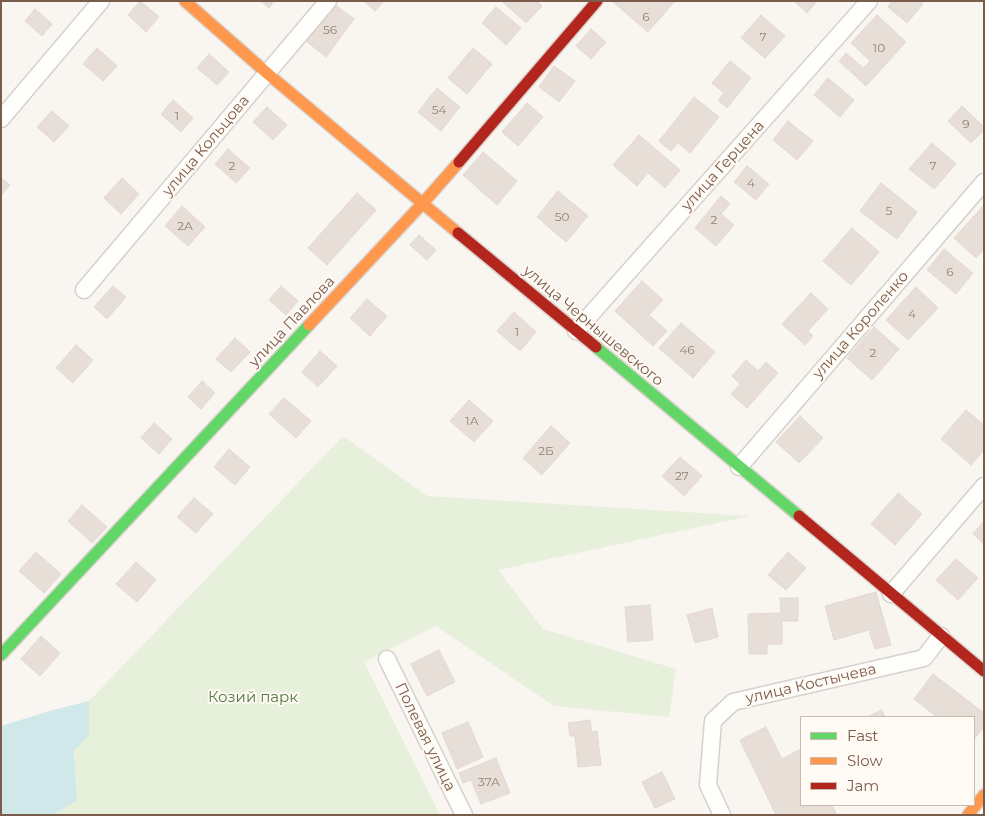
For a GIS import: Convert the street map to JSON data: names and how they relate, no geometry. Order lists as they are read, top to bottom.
{
  "streets": {
    "street": [
      "улица Кольцова",
      "улица Герцена",
      "улица Павлова",
      "улица Короленко",
      "улица Чернышевского",
      "улица Костычева",
      "Полевая улица"
    ]
  },
  "crossings": [
    ["улица Кольцова", "улица Чернышевского"],
    ["улица Герцена", "улица Чернышевского"],
    ["улица Павлова", "улица Чернышевского"],
    ["улица Короленко", "улица Чернышевского"],
    ["улица Чернышевского", "улица Костычева"]
  ],
  "parks": ["Козий парк"],
  "house_numbers": [
    "6",
    "56",
    "7",
    "10",
    "54",
    "1",
    "9",
    "2",
    "7",
    "4",
    "5",
    "50",
    "2",
    "2А",
    "6",
    "4",
    "1",
    "46",
    "2",
    "1А",
    "2Б",
    "27",
    "37А"
  ],
  "legend": ["Fast", "Slow", "Jam"]
}
